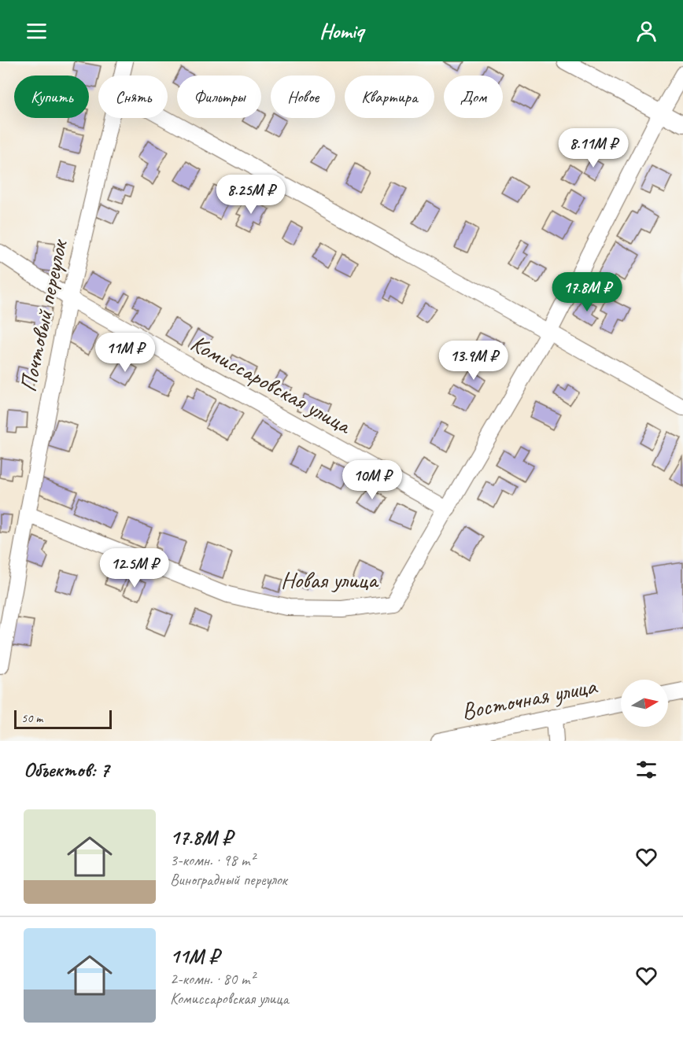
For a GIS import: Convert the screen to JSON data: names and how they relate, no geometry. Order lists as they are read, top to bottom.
{
  "streets": {
    "street": [
      "Почтовый переулок",
      "Комиссаровская улица",
      "Новая улица",
      "Восточная улица"
    ]
  },
  "crossings": [
    ["Почтовый переулок", "Комиссаровская улица"],
    ["Почтовый переулок", "Новая улица"],
    ["Комиссаровская улица", "Новая улица"]
  ],
  "scale_bar": "50 m",
  "north": "right",
  "page": {
    "header": "Homiq",
    "chip": [
      "Купить",
      "Снять",
      "Фильтры",
      "Новое",
      "Квартира",
      "Дом"
    ],
    "price": [
      "8.11M ₽",
      "8.25M ₽",
      "17.8M ₽",
      "11M ₽",
      "13.9M ₽",
      "10M ₽",
      "12.5M ₽"
    ],
    "scale": "50 m",
    "heading": "Объектов: 7",
    "list": [
      {
        "name": "17.8M ₽",
        "note": "3-комн. · 98 m² · Виноградный переулок"
      },
      {
        "name": "11M ₽",
        "note": "2-комн. · 80 m² · Комиссаровская улица"
      }
    ]
  }
}
